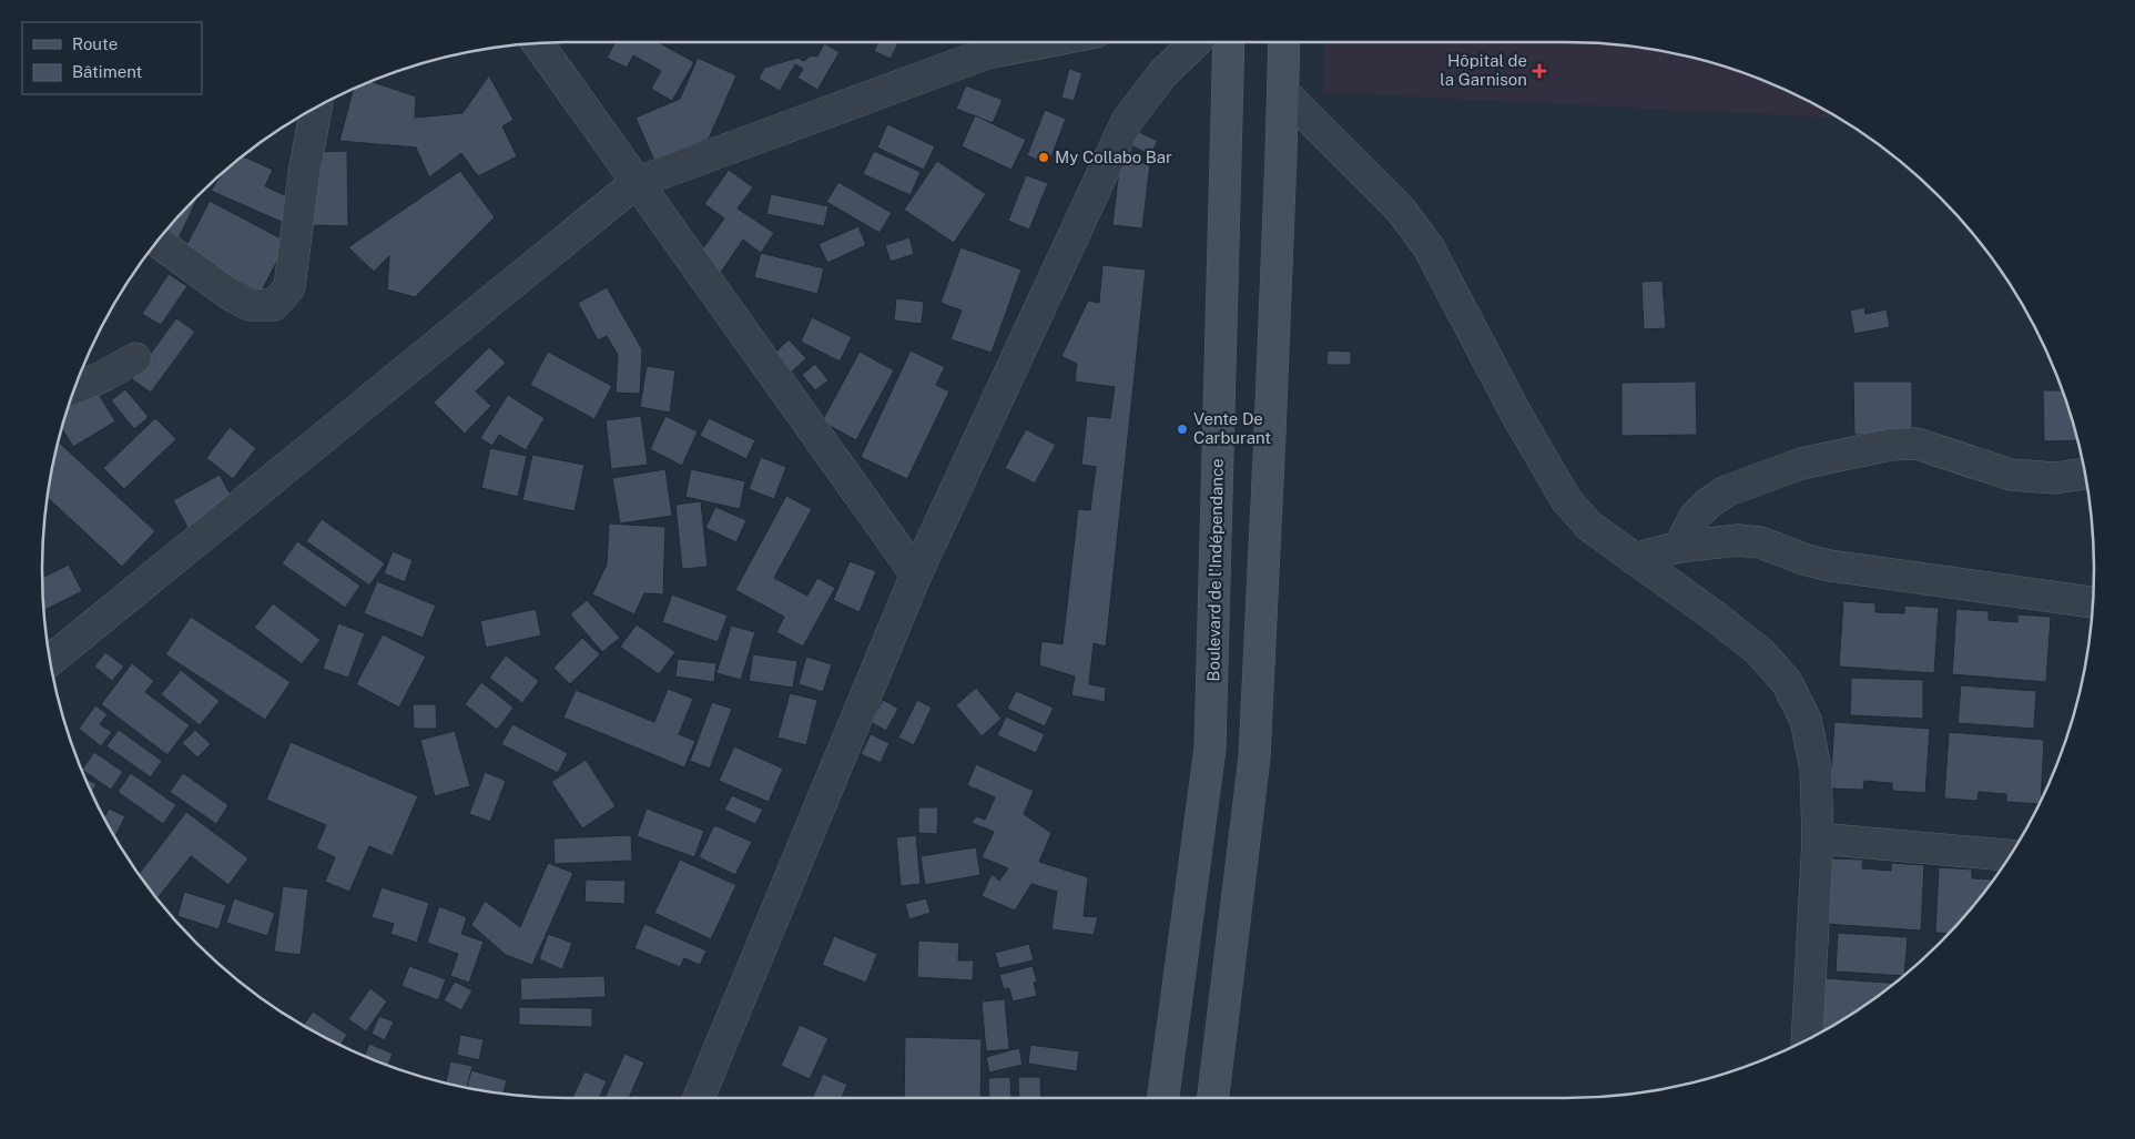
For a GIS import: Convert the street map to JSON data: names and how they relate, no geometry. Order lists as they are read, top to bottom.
{
  "streets": {
    "main road": ["Boulevard de l'Indépendance"]
  },
  "places": {
    "health": ["Hôpital de la Garnison"],
    "other": ["My Collabo Bar", "Vente De Carburant"]
  },
  "legend": ["Route", "Bâtiment"]
}
